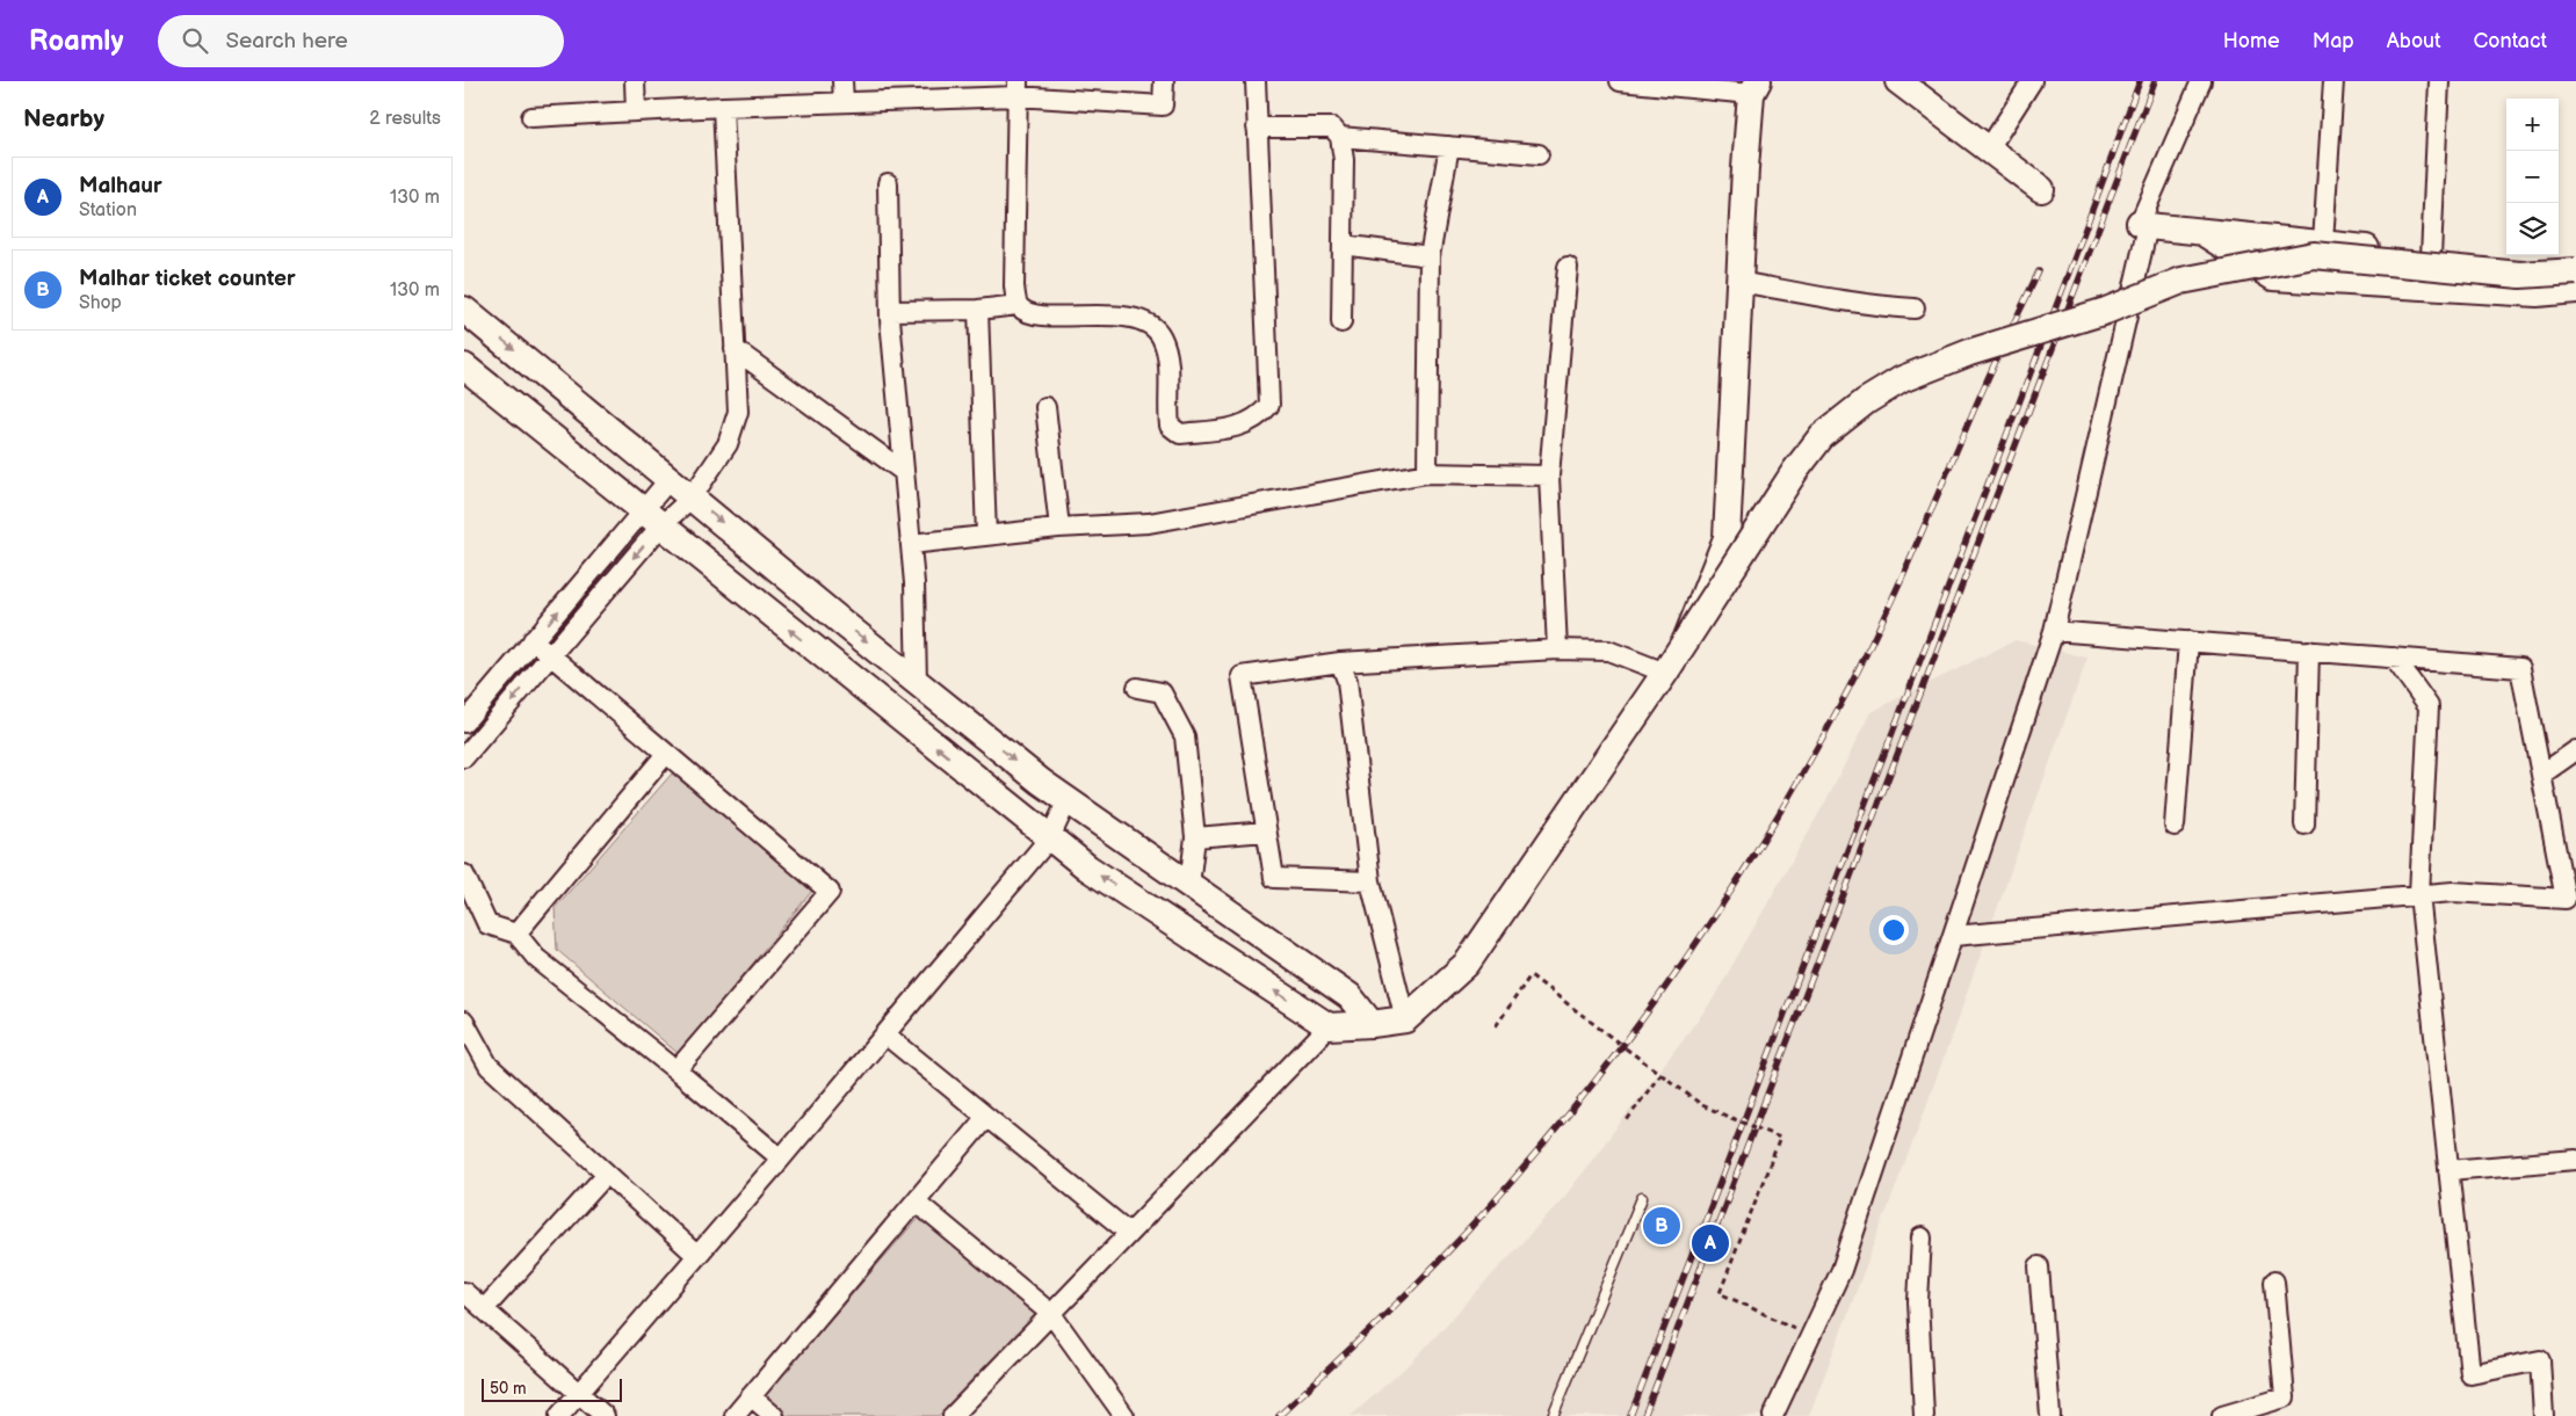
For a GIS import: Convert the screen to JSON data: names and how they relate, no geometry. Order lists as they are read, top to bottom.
{
  "scale_bar": "50 m",
  "page": {
    "header": "Roamly",
    "search": "Search here",
    "nav": [
      "Home",
      "Map",
      "About",
      "Contact"
    ],
    "heading": ["Nearby", "2 results"],
    "map_buttons": ["+", "−"],
    "list": [
      {
        "mark": "A",
        "name": "Malhaur",
        "note": "Station",
        "value": "130 m"
      },
      {
        "mark": "B",
        "name": "Malhar ticket counter",
        "note": "Shop",
        "value": "130 m"
      }
    ],
    "pins": ["B", "A"],
    "scale": "50 m"
  }
}
